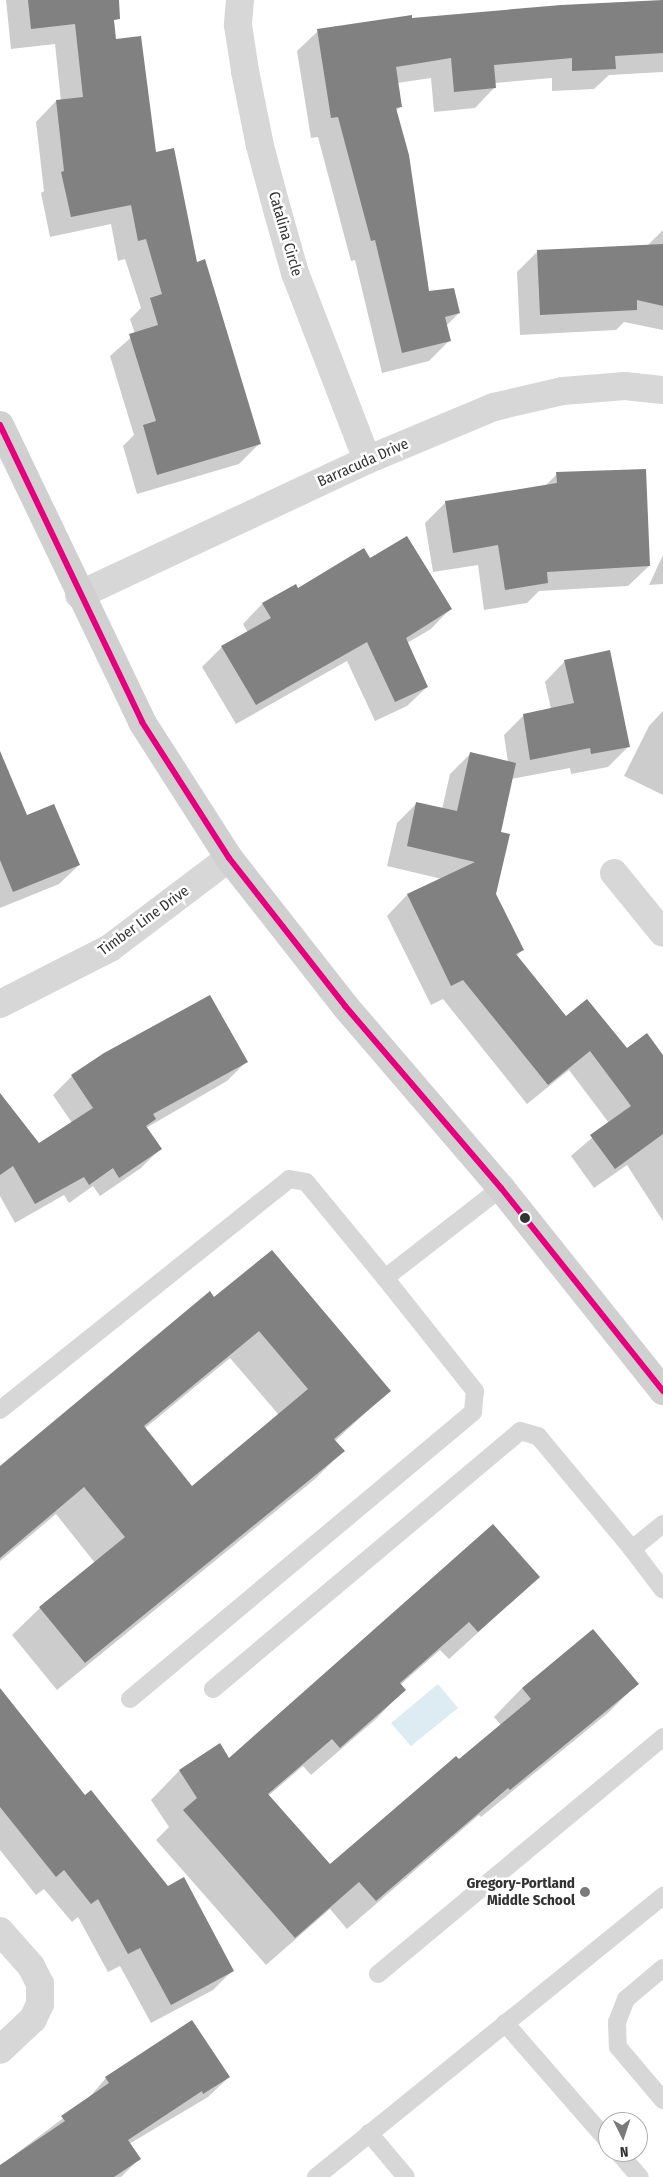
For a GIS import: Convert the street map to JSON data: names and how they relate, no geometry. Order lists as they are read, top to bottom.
{
  "streets": {
    "street": ["Catalina Circle", "Barracuda Drive", "Timber Line Drive"]
  },
  "crossings": [
    ["Catalina Circle", "Barracuda Drive"]
  ],
  "places": ["Gregory-Portland Middle School"],
  "north": "bottom"
}
